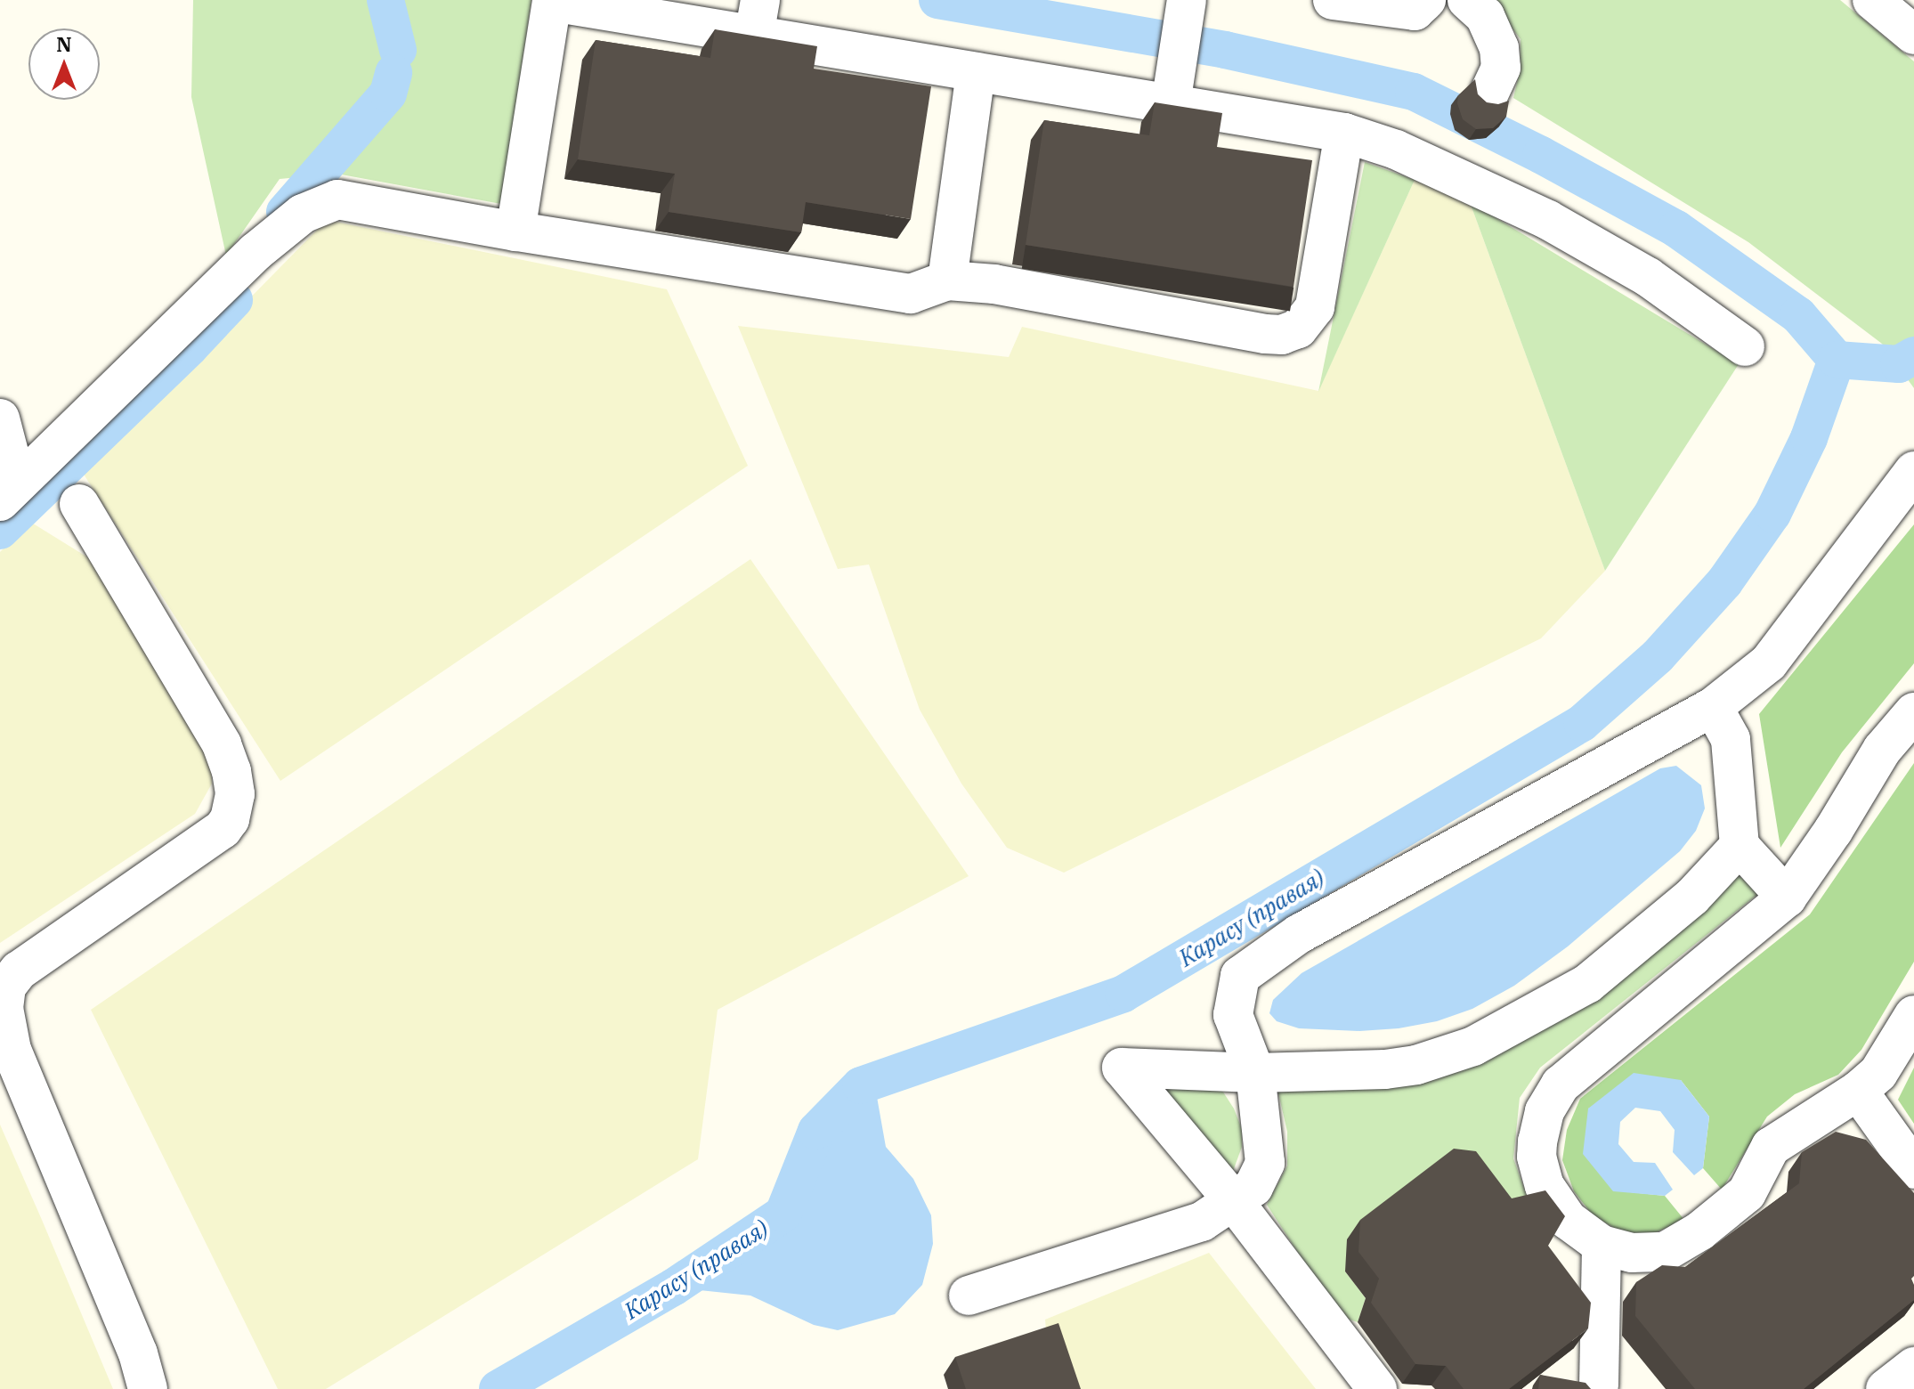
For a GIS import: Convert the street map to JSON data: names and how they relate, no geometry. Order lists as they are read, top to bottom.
{
  "water": ["Карасу (правая)"],
  "north": "top"
}
